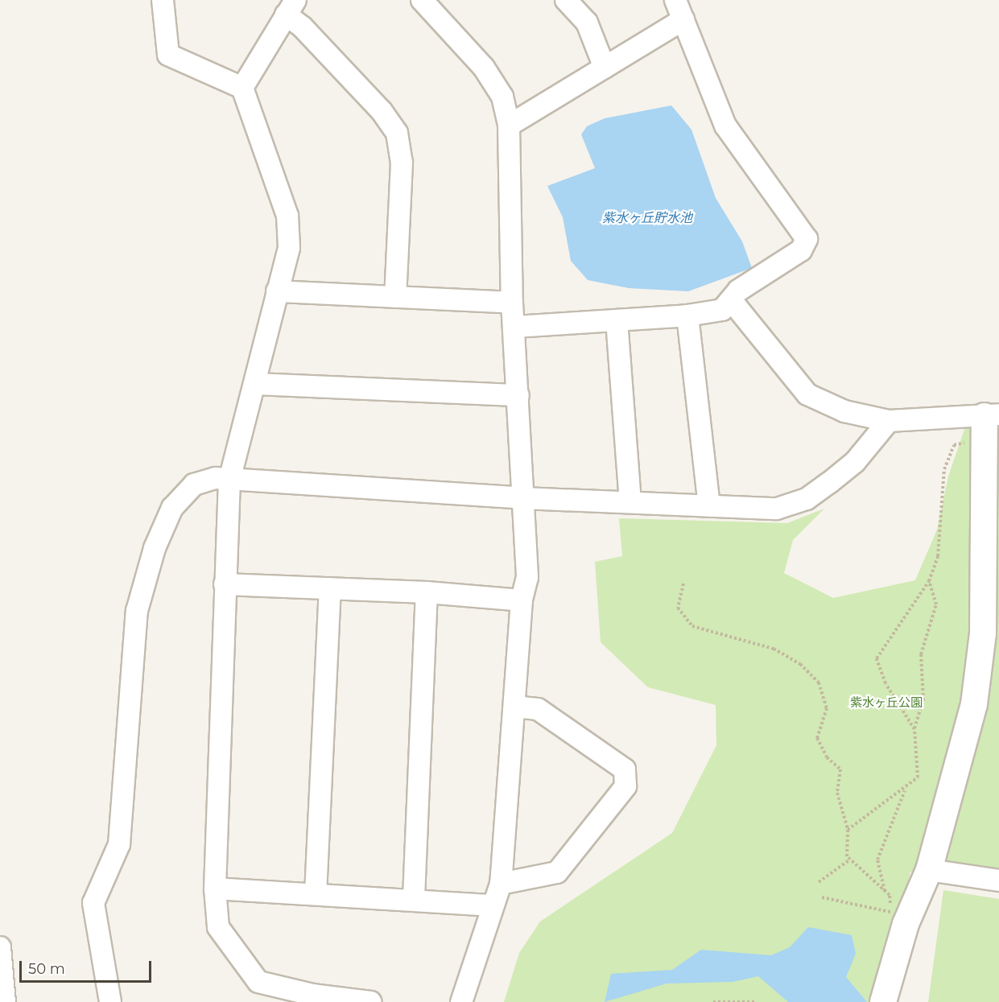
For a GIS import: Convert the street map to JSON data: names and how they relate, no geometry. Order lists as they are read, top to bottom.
{
  "water": ["紫水ヶ丘貯水池"],
  "parks": ["紫水ヶ丘公園"],
  "scale_bar": "50 m"
}
